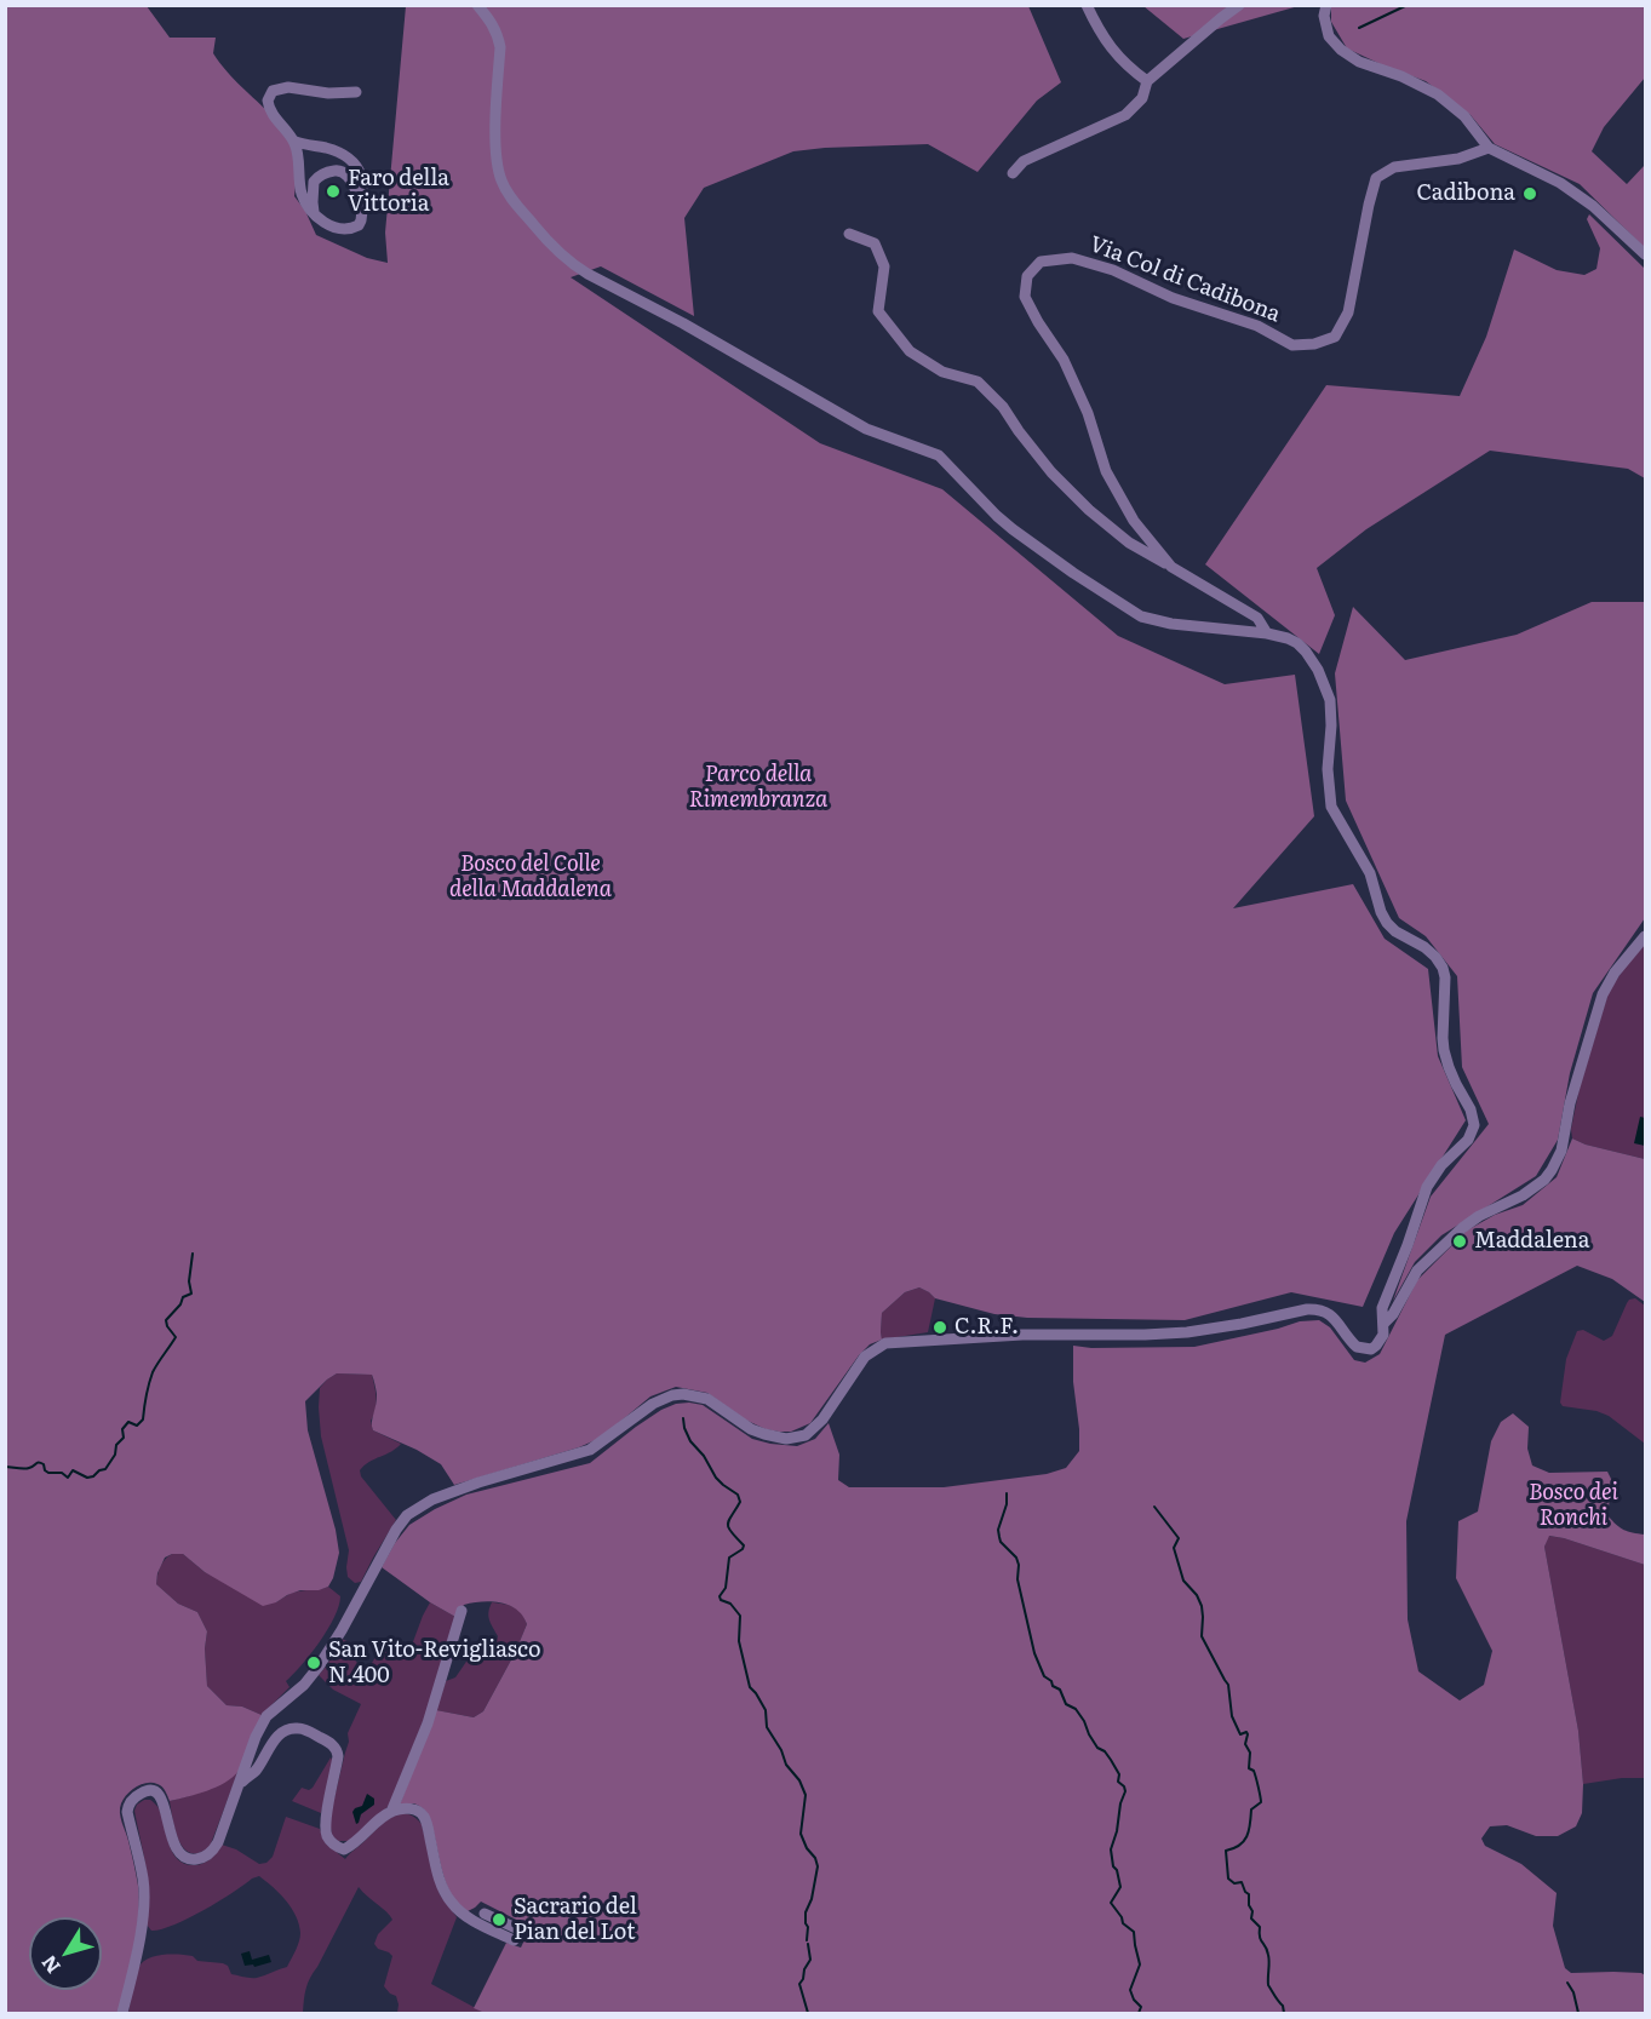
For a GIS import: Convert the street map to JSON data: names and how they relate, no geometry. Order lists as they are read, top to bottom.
{
  "streets": {
    "street": ["Via Col di Cadibona"]
  },
  "parks": ["Parco della Rimembranza", "Bosco del Colle della Maddalena", "Bosco dei Ronchi"],
  "places": [
    "Faro della Vittoria",
    "Cadibona",
    "Maddalena",
    "C.R.F.",
    "San Vito-Revigliasco N.400",
    "Sacrario del Pian del Lot"
  ],
  "north": "bottom left"
}
